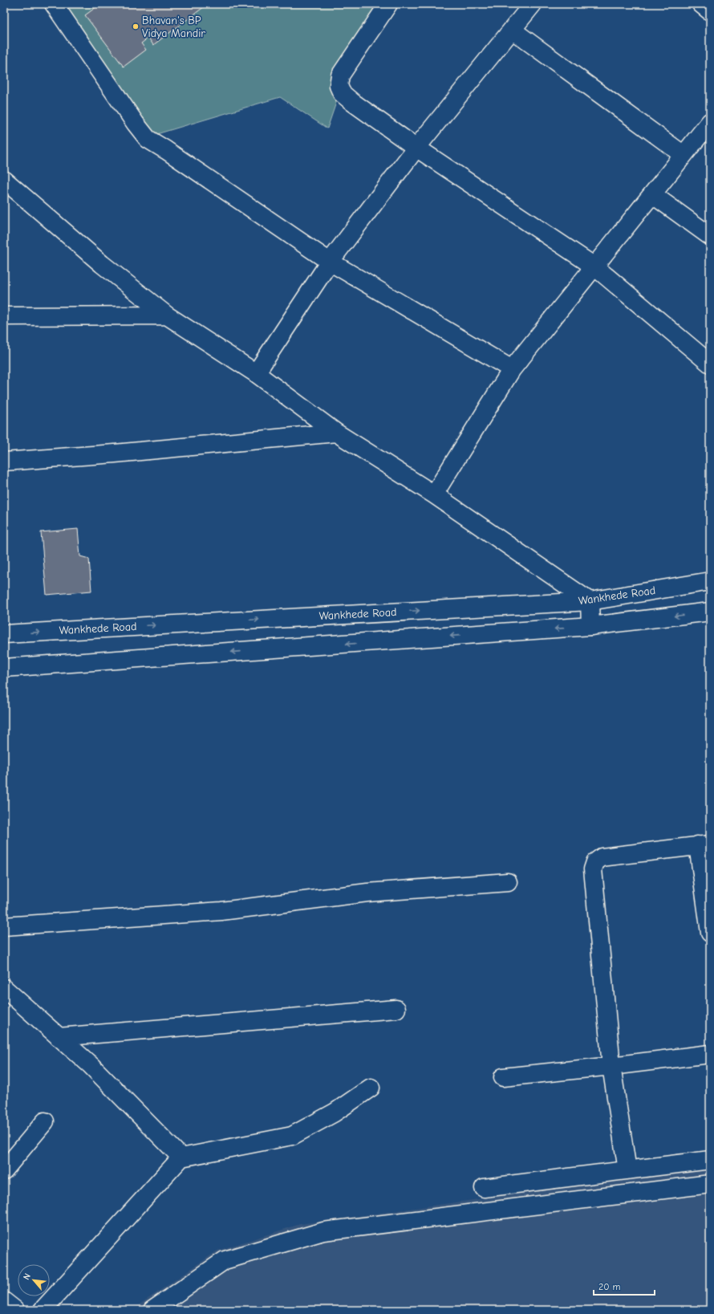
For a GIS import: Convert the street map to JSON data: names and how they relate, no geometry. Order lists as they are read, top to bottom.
{
  "streets": {
    "street": ["Wankhede Road"]
  },
  "places": ["Bhavan's BP Vidya Mandir"],
  "scale_bar": "20 m",
  "north": "top left"
}
